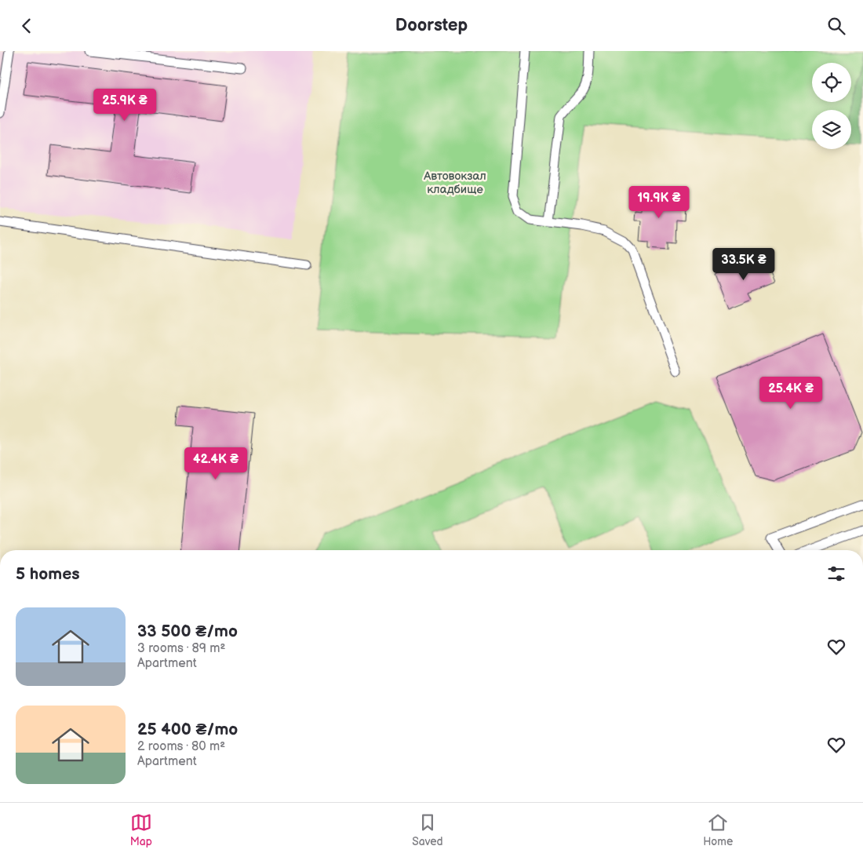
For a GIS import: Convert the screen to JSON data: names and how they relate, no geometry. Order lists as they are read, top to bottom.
{
  "parks": ["Автовокзал кладбище"],
  "page": {
    "header": "Doorstep",
    "price": [
      "25.9K ₴",
      "19.9K ₴",
      "33.5K ₴",
      "25.4K ₴",
      "42.4K ₴"
    ],
    "heading": "5 homes",
    "list": [
      {
        "name": "33 500 ₴/mo",
        "note": "3 rooms · 89 m² · Apartment"
      },
      {
        "name": "25 400 ₴/mo",
        "note": "2 rooms · 80 m² · Apartment"
      }
    ],
    "tabs": ["Map", "Saved", "Home"]
  }
}
